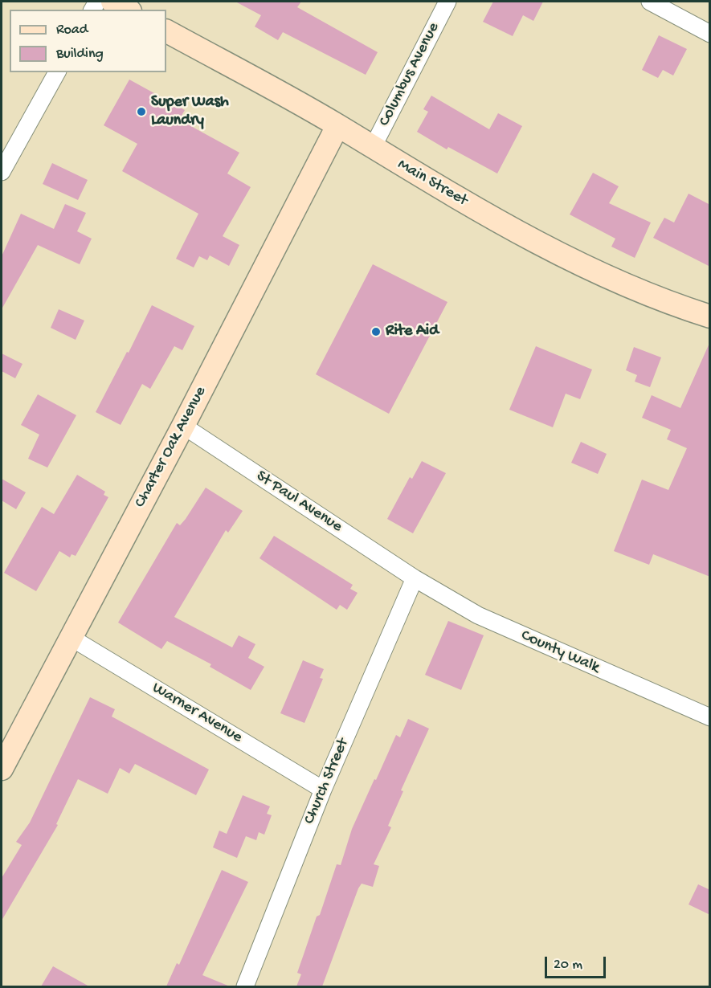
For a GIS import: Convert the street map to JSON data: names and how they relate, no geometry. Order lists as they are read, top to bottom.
{
  "streets": {
    "street": [
      "Columbus Avenue",
      "Main Street",
      "Charter Oak Avenue",
      "St Paul Avenue",
      "County Walk",
      "Warner Avenue",
      "Church Street"
    ]
  },
  "crossings": [
    ["Columbus Avenue", "Main Street"],
    ["Main Street", "Charter Oak Avenue"],
    ["Charter Oak Avenue", "St Paul Avenue"],
    ["Charter Oak Avenue", "Warner Avenue"],
    ["St Paul Avenue", "County Walk"],
    ["St Paul Avenue", "Church Street"],
    ["County Walk", "Church Street"],
    ["Warner Avenue", "Church Street"]
  ],
  "places": ["Super Wash Laundry", "Rite Aid"],
  "legend": ["Road", "Building"],
  "scale_bar": "20 m"
}
